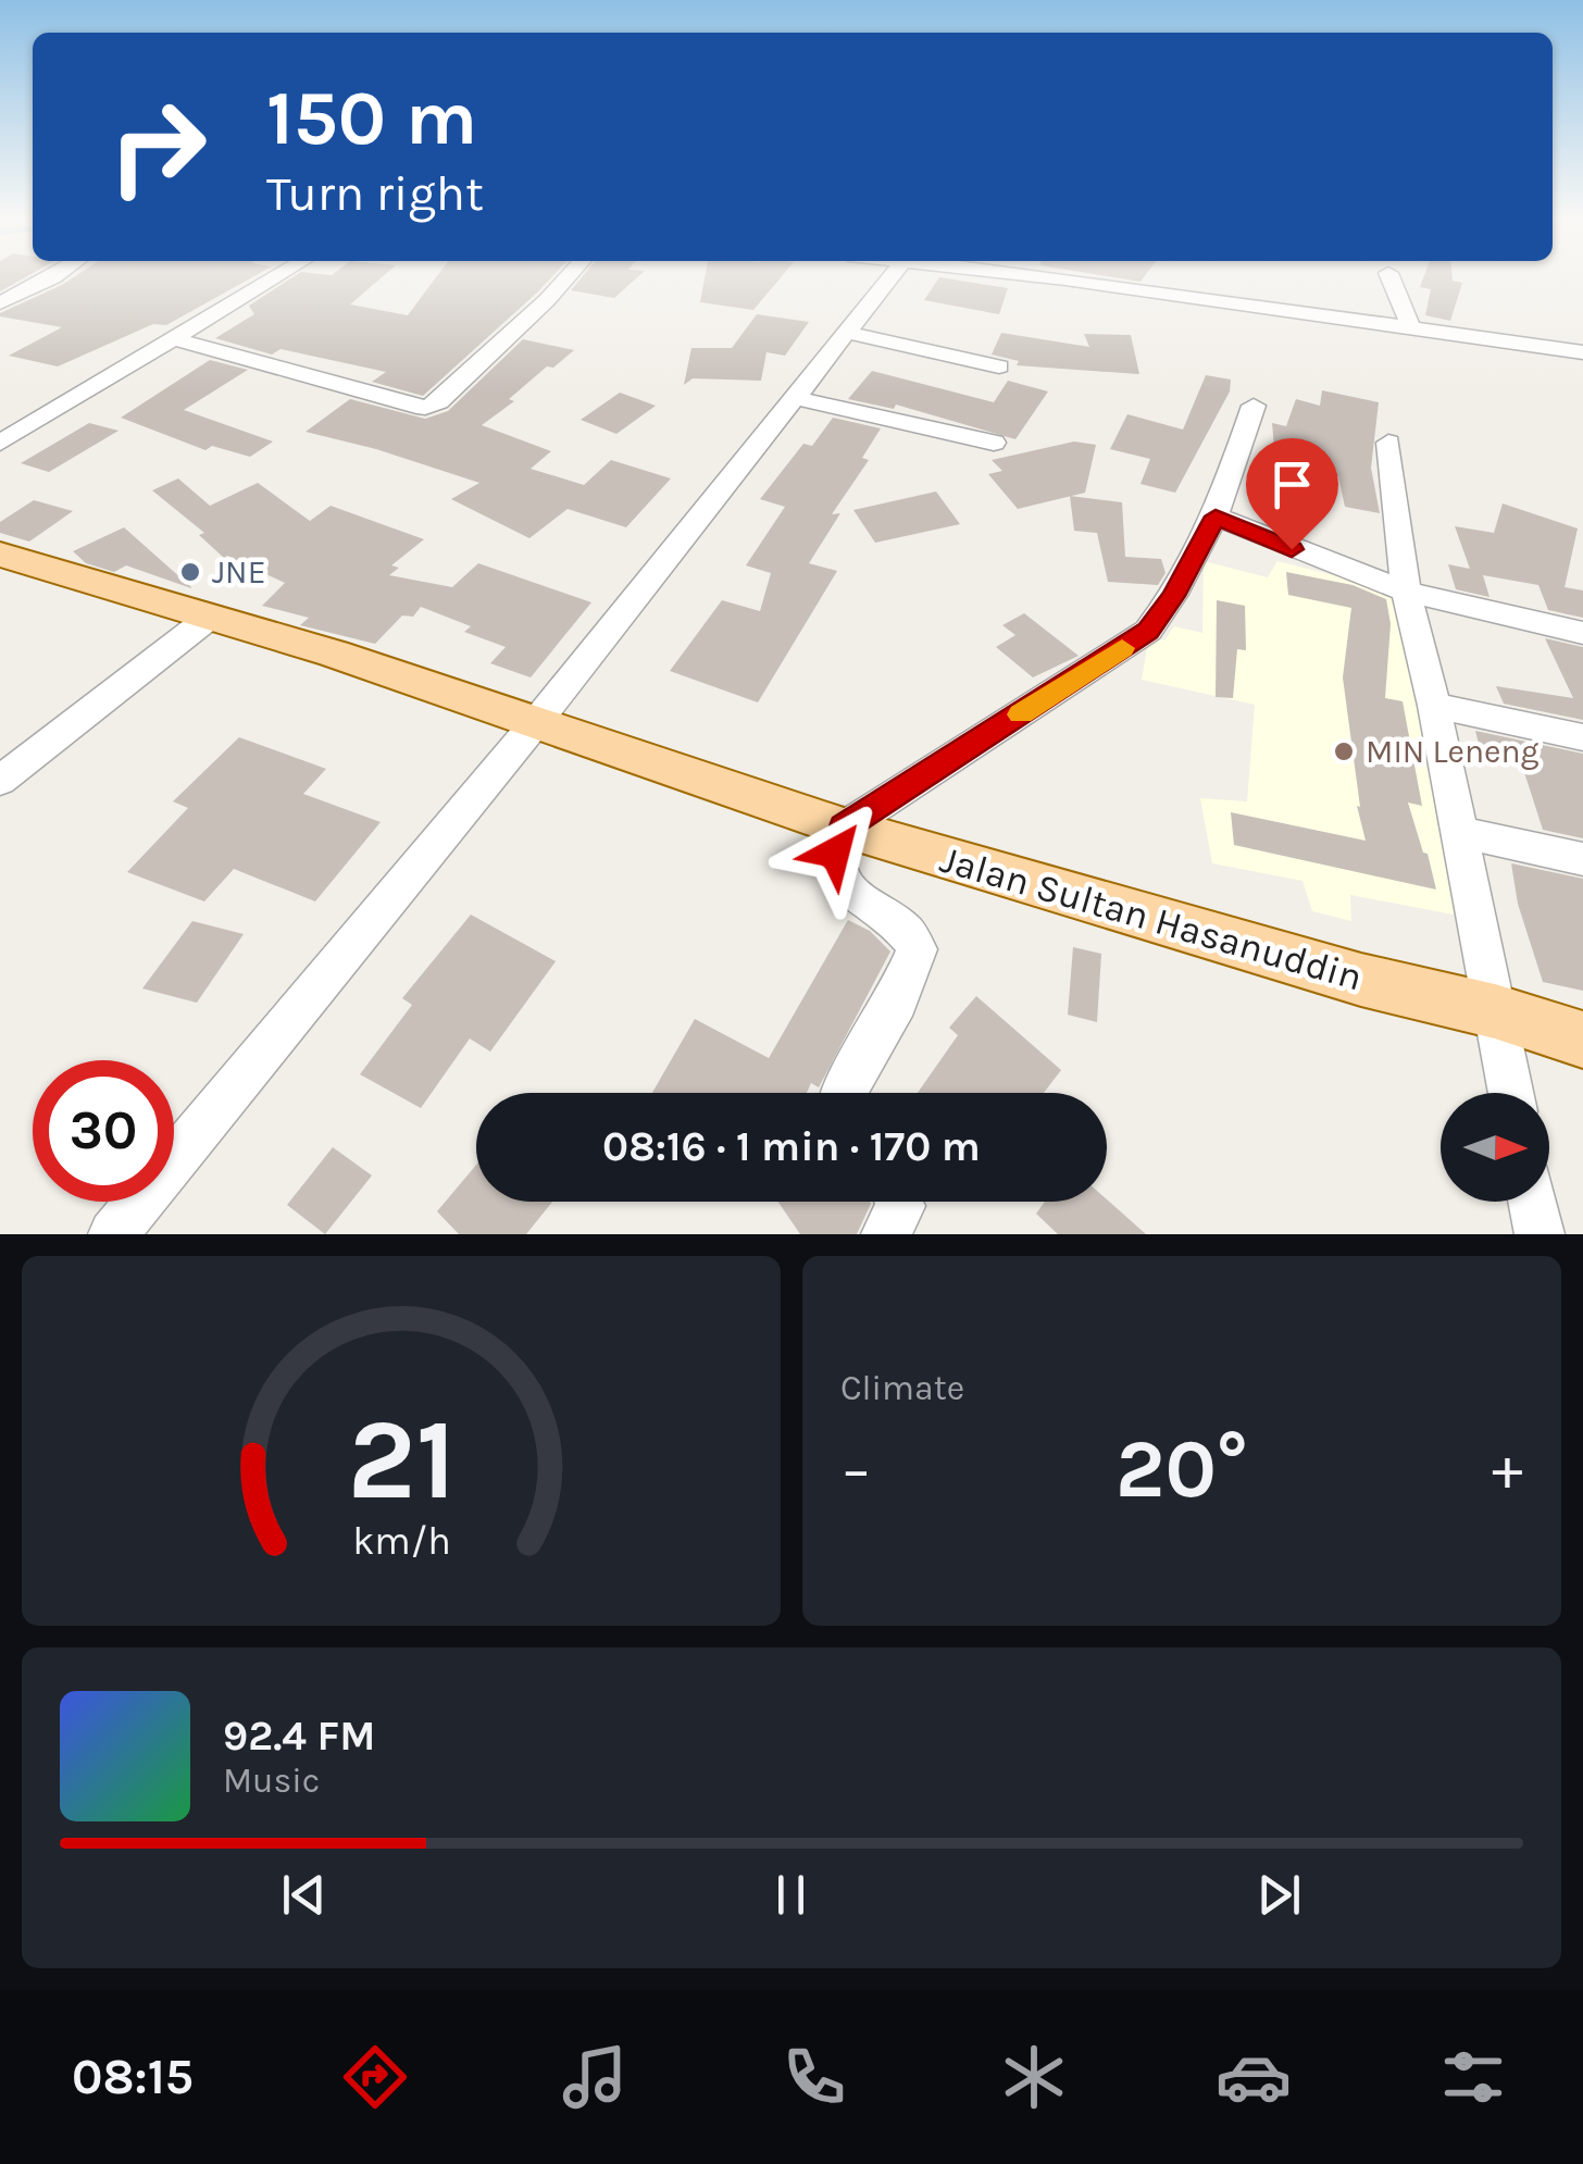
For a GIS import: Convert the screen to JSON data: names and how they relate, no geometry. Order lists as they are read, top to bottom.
{
  "streets": {
    "main road": ["Jalan Sultan Hasanuddin"]
  },
  "places": ["JNE", "MIN Leneng"],
  "north": "right",
  "page": {
    "turn": ["150 m", "Turn right"],
    "limit": "30",
    "trip": "08:16 · 1 min · 170 m",
    "tile": "Climate",
    "heat": ["−", "20°", "+"],
    "song": ["92.4 FM", "Music"],
    "tabs": "08:15",
    "gauge": ["21", "km/h"]
  }
}
